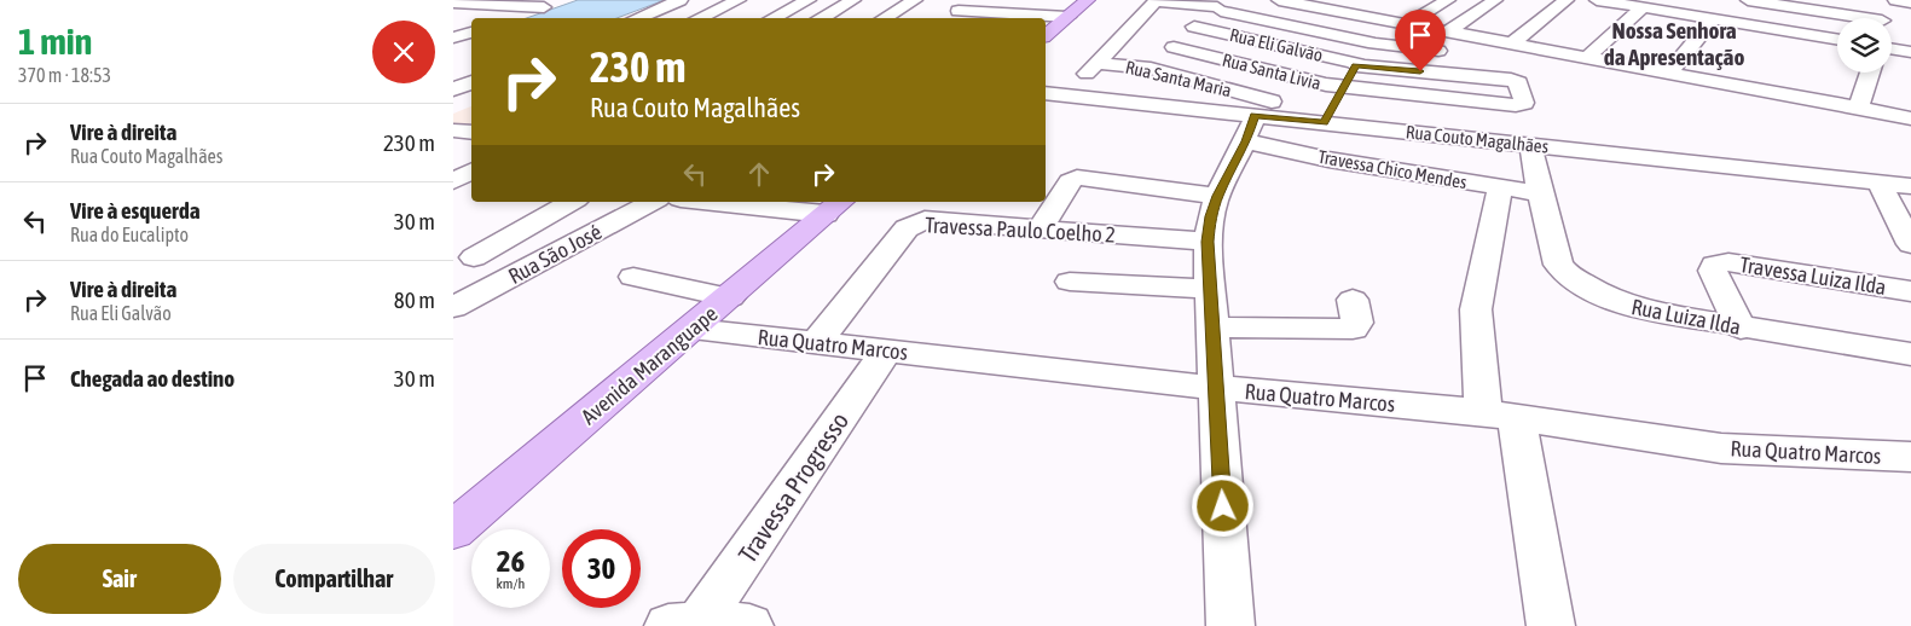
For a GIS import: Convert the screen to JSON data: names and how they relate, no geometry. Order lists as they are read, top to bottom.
{
  "streets": {
    "main road": ["Avenida Maranguape"],
    "street": [
      "Rua Eli Galvão",
      "Rua Santa Livia",
      "Rua Santa Maria",
      "Rua Couto Magalhães",
      "Travessa Chico Mendes",
      "Travessa Paulo Coelho 2",
      "Rua São José",
      "Travessa Luiza Ilda",
      "Rua Luiza Ilda",
      "Rua Quatro Marcos",
      "Travessa Progresso"
    ]
  },
  "crossings": [
    ["Rua Eli Galvão", "Rua Santa Livia"],
    ["Rua Santa Maria", "Rua Couto Magalhães"],
    ["Rua Couto Magalhães", "Travessa Chico Mendes"],
    ["Rua Couto Magalhães", "Rua Luiza Ilda"],
    ["Travessa Chico Mendes", "Rua Luiza Ilda"],
    ["Travessa Paulo Coelho 2", "Rua Quatro Marcos"],
    ["Travessa Luiza Ilda", "Rua Luiza Ilda"],
    ["Rua Quatro Marcos", "Avenida Maranguape"],
    ["Rua Quatro Marcos", "Travessa Progresso"]
  ],
  "districts": ["Nossa Senhora da Apresentação"],
  "page": {
    "heading": ["1 min", "370 m · 18:53"],
    "turn": ["230 m", "Rua Couto Magalhães"],
    "list": [
      {
        "name": "Vire à direita",
        "note": "Rua Couto Magalhães",
        "value": "230 m"
      },
      {
        "name": "Vire à esquerda",
        "note": "Rua do Eucalipto",
        "value": "30 m"
      },
      {
        "name": "Vire à direita",
        "note": "Rua Eli Galvão",
        "value": "80 m"
      },
      {
        "name": "Chegada ao destino",
        "value": "30 m"
      }
    ],
    "speed": "26 km/h",
    "limit": "30",
    "buttons": ["Sair", "Compartilhar"]
  }
}
